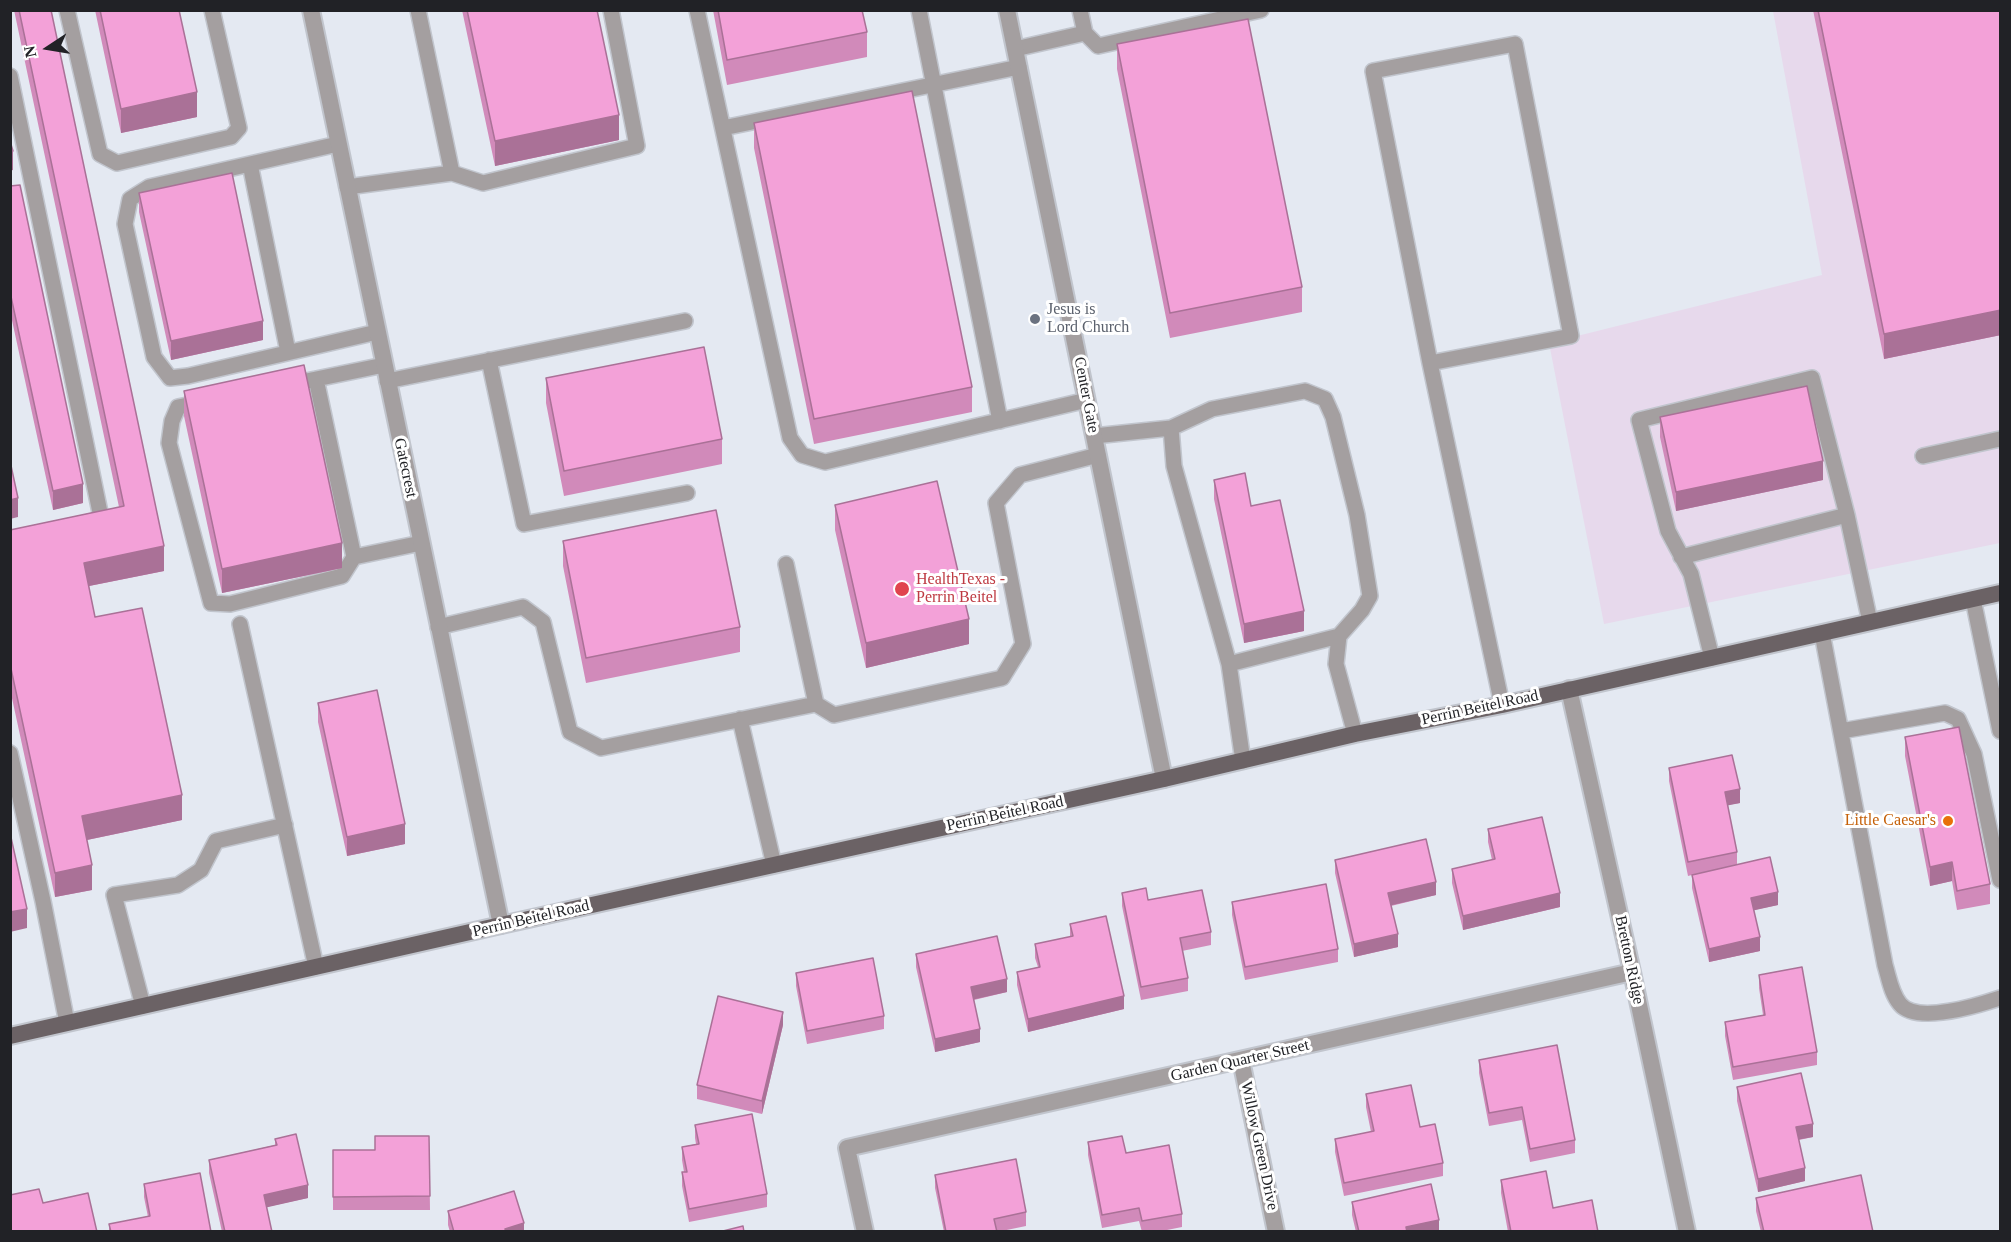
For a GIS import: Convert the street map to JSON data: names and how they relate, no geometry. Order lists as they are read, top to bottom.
{
  "streets": {
    "main road": ["Perrin Beitel Road"],
    "street": [
      "Center Gate",
      "Gatecrest",
      "Bretton Ridge",
      "Garden Quarter Street",
      "Willow Green Drive"
    ]
  },
  "crossings": [
    ["Center Gate", "Perrin Beitel Road"],
    ["Gatecrest", "Perrin Beitel Road"],
    ["Perrin Beitel Road", "Bretton Ridge"],
    ["Bretton Ridge", "Garden Quarter Street"],
    ["Garden Quarter Street", "Willow Green Drive"]
  ],
  "places": ["Jesus is Lord Church", "HealthTexas - Perrin Beitel", "Little Caesar's"],
  "north": "left"
}
